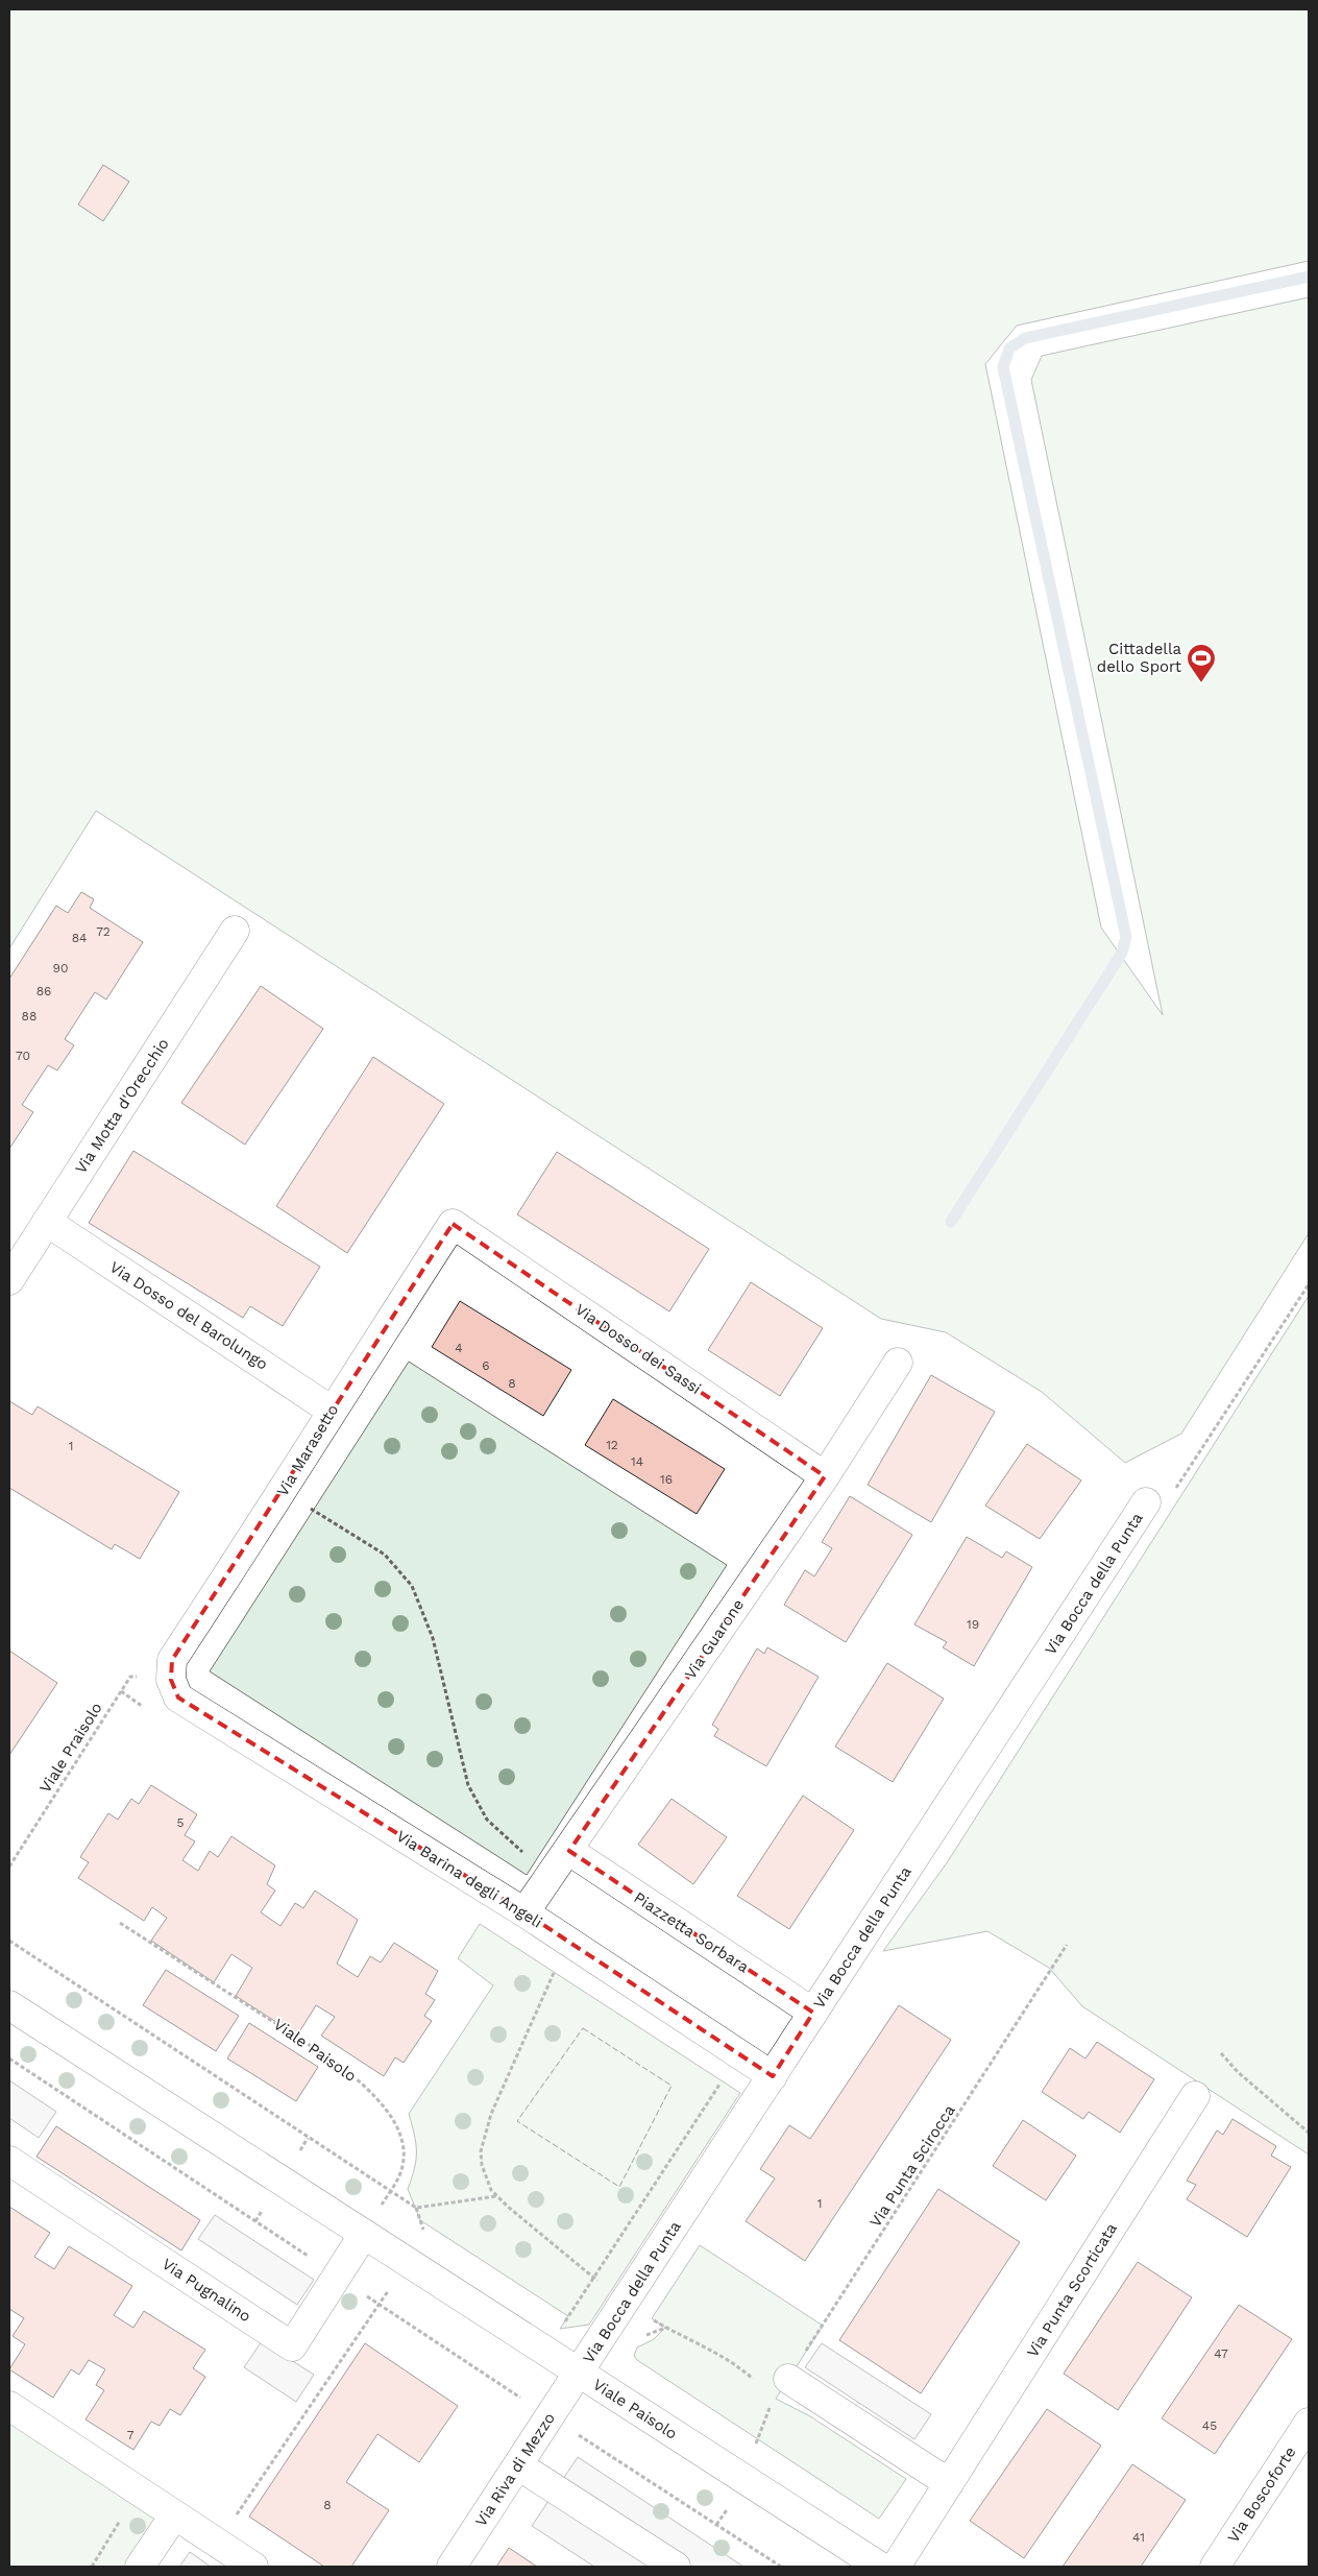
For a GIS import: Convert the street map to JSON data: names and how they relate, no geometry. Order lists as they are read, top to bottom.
{
  "streets": {
    "street": [
      "Via Motta d'Orecchio",
      "Via Dosso del Barolungo",
      "Via Dosso dei Sassi",
      "Via Marasetto",
      "Via Bocca della Punta",
      "Via Guarone",
      "Via Barina degli Angeli",
      "Piazzetta Sorbara",
      "Viale Paisolo",
      "Via Pugnalino",
      "Via Punta Scorticata",
      "Via Riva di Mezzo",
      "Via Boscoforte"
    ],
    "path": ["Viale Praisolo", "Via Punta Scirocca"]
  },
  "crossings": [
    ["Via Motta d'Orecchio", "Via Dosso del Barolungo"],
    ["Via Dosso del Barolungo", "Via Marasetto"],
    ["Via Dosso dei Sassi", "Via Marasetto"],
    ["Via Dosso dei Sassi", "Via Guarone"],
    ["Via Marasetto", "Viale Praisolo"],
    ["Via Marasetto", "Via Barina degli Angeli"],
    ["Via Bocca della Punta", "Via Barina degli Angeli"],
    ["Via Bocca della Punta", "Piazzetta Sorbara"],
    ["Via Bocca della Punta", "Viale Paisolo"],
    ["Via Bocca della Punta", "Via Riva di Mezzo"],
    ["Via Guarone", "Via Barina degli Angeli"],
    ["Via Guarone", "Piazzetta Sorbara"],
    ["Viale Praisolo", "Via Barina degli Angeli"],
    ["Viale Paisolo", "Via Pugnalino"],
    ["Viale Paisolo", "Via Riva di Mezzo"]
  ],
  "places": {
    "sports": ["Cittadella dello Sport"]
  },
  "house_numbers": [
    "72",
    "84",
    "90",
    "86",
    "88",
    "70",
    "4",
    "6",
    "8",
    "12",
    "1",
    "14",
    "16",
    "19",
    "5",
    "1",
    "47",
    "45",
    "7",
    "8",
    "41"
  ]
}
